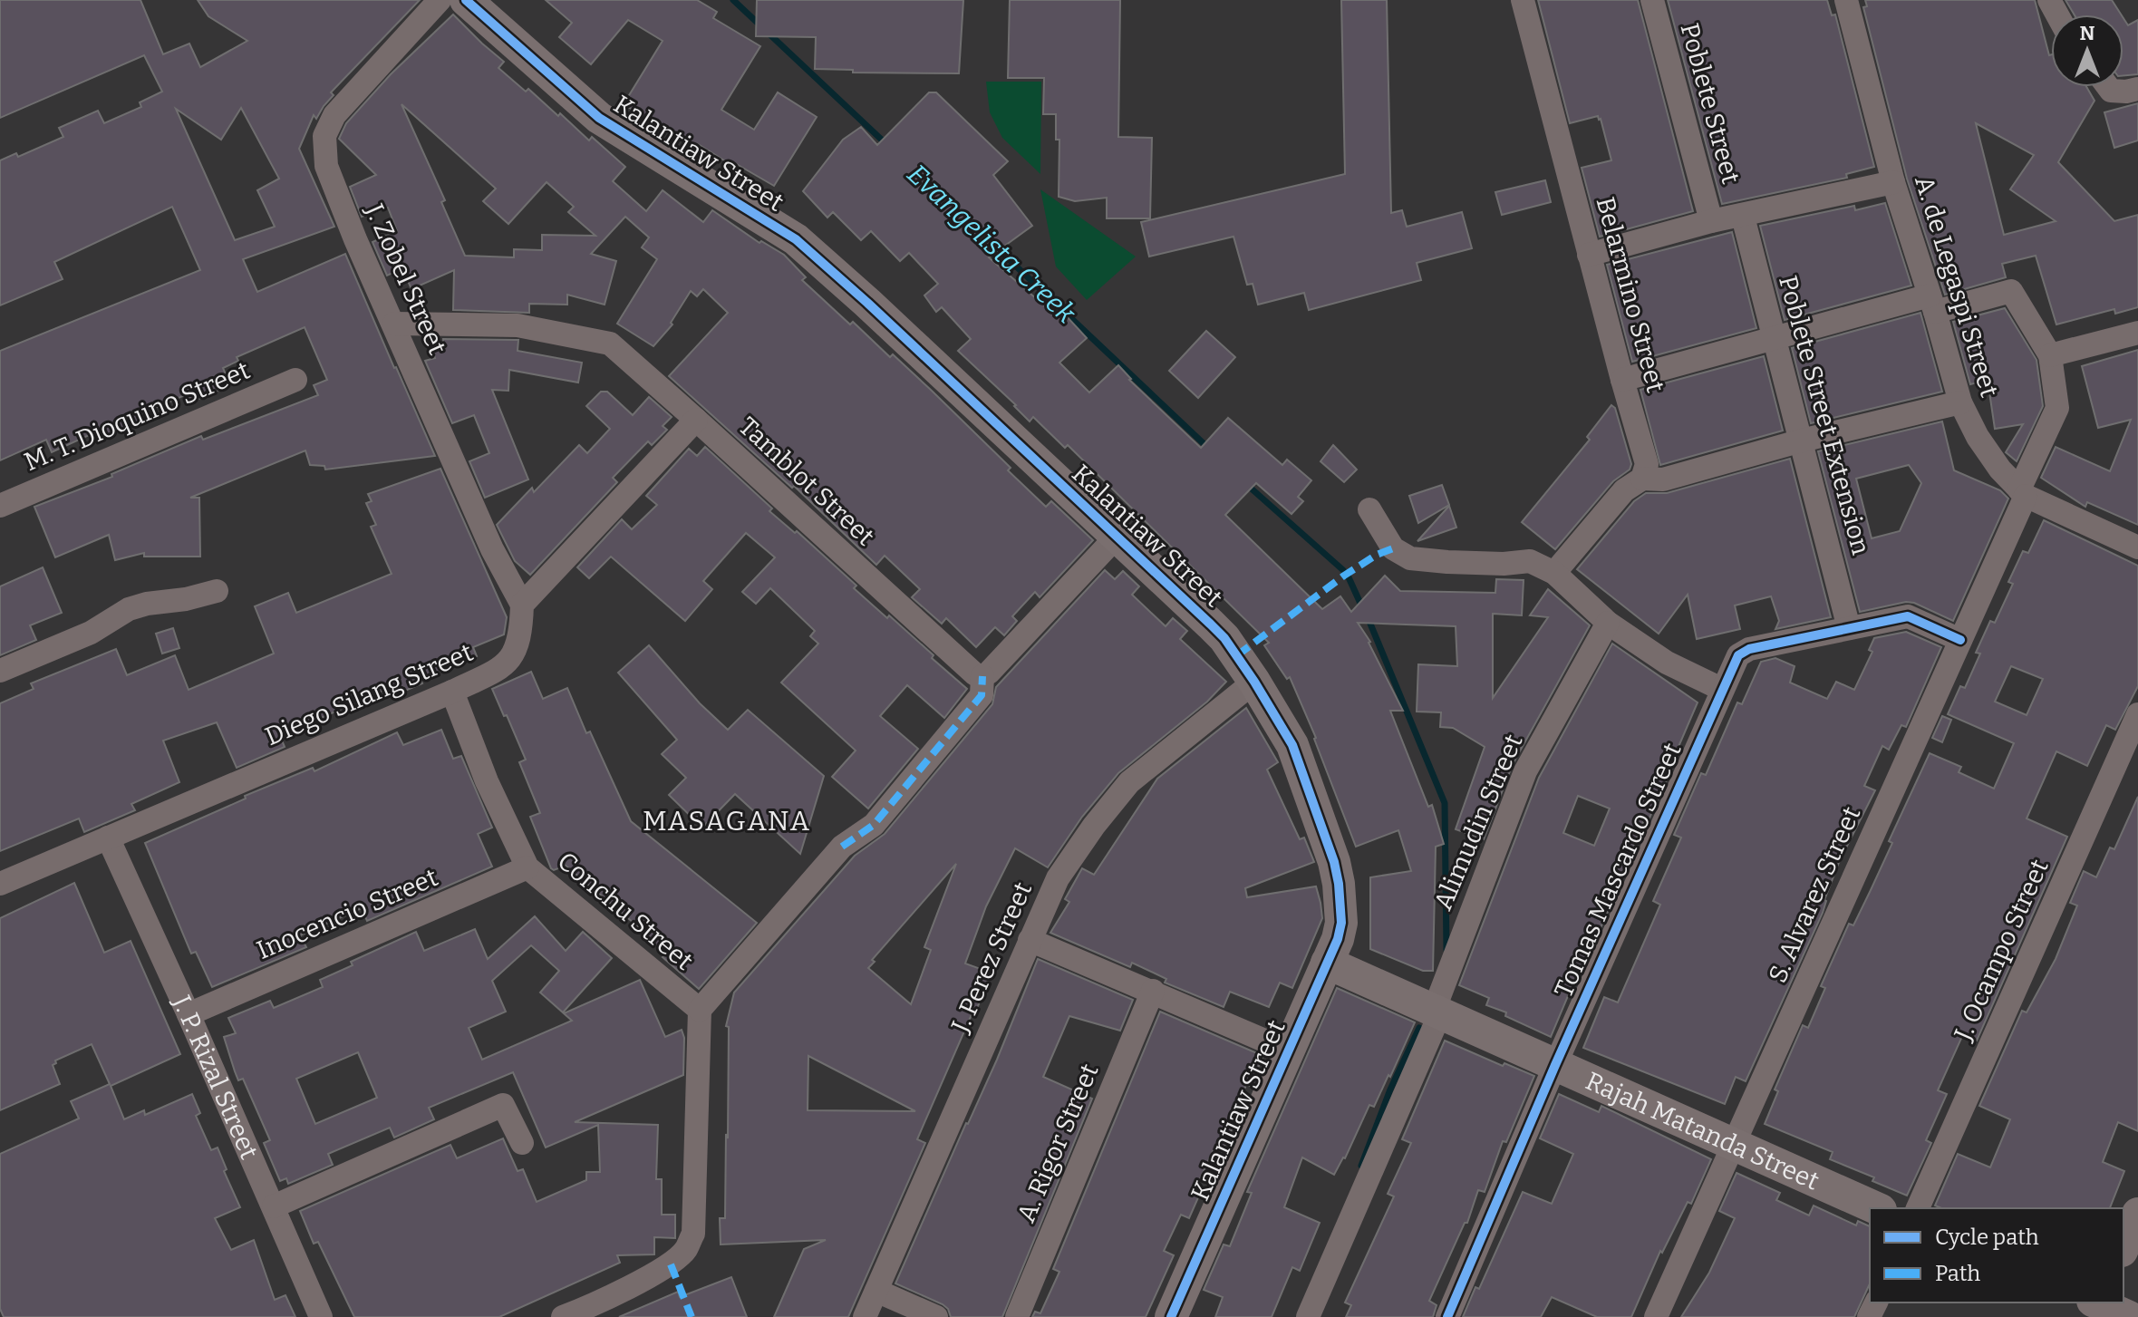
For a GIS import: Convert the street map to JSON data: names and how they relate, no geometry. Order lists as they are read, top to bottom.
{
  "streets": {
    "street": [
      "Poblete Street",
      "Kalantiaw Street",
      "J. Zobel Street",
      "A. de Legaspi Street",
      "Belarmino Street",
      "Poblete Street Extension",
      "M. T. Dioquino Street",
      "Tamblot Street",
      "Diego Silang Street",
      "Alimudin Street",
      "Tomas Mascardo Street",
      "S. Alvarez Street",
      "Conchu Street",
      "Inocencio Street",
      "J. Ocampo Street",
      "J. Perez Street",
      "J. P. Rizal Street",
      "Rajah Matanda Street",
      "A. Rigor Street"
    ]
  },
  "crossings": [
    ["Poblete Street", "A. de Legaspi Street"],
    ["Poblete Street", "Belarmino Street"],
    ["Poblete Street", "Poblete Street Extension"],
    ["Kalantiaw Street", "J. Perez Street"],
    ["Kalantiaw Street", "Rajah Matanda Street"],
    ["J. Zobel Street", "Tamblot Street"],
    ["J. Zobel Street", "Diego Silang Street"],
    ["A. de Legaspi Street", "S. Alvarez Street"],
    ["Poblete Street Extension", "Tomas Mascardo Street"],
    ["Tamblot Street", "Conchu Street"],
    ["Diego Silang Street", "Conchu Street"],
    ["Diego Silang Street", "J. P. Rizal Street"],
    ["Alimudin Street", "Rajah Matanda Street"],
    ["Tomas Mascardo Street", "S. Alvarez Street"],
    ["Tomas Mascardo Street", "Rajah Matanda Street"],
    ["S. Alvarez Street", "Rajah Matanda Street"],
    ["Conchu Street", "Inocencio Street"],
    ["Inocencio Street", "J. P. Rizal Street"]
  ],
  "districts": ["MASAGANA"],
  "water": ["Evangelista Creek"],
  "legend": ["Cycle path", "Path"],
  "north": "top"
}
